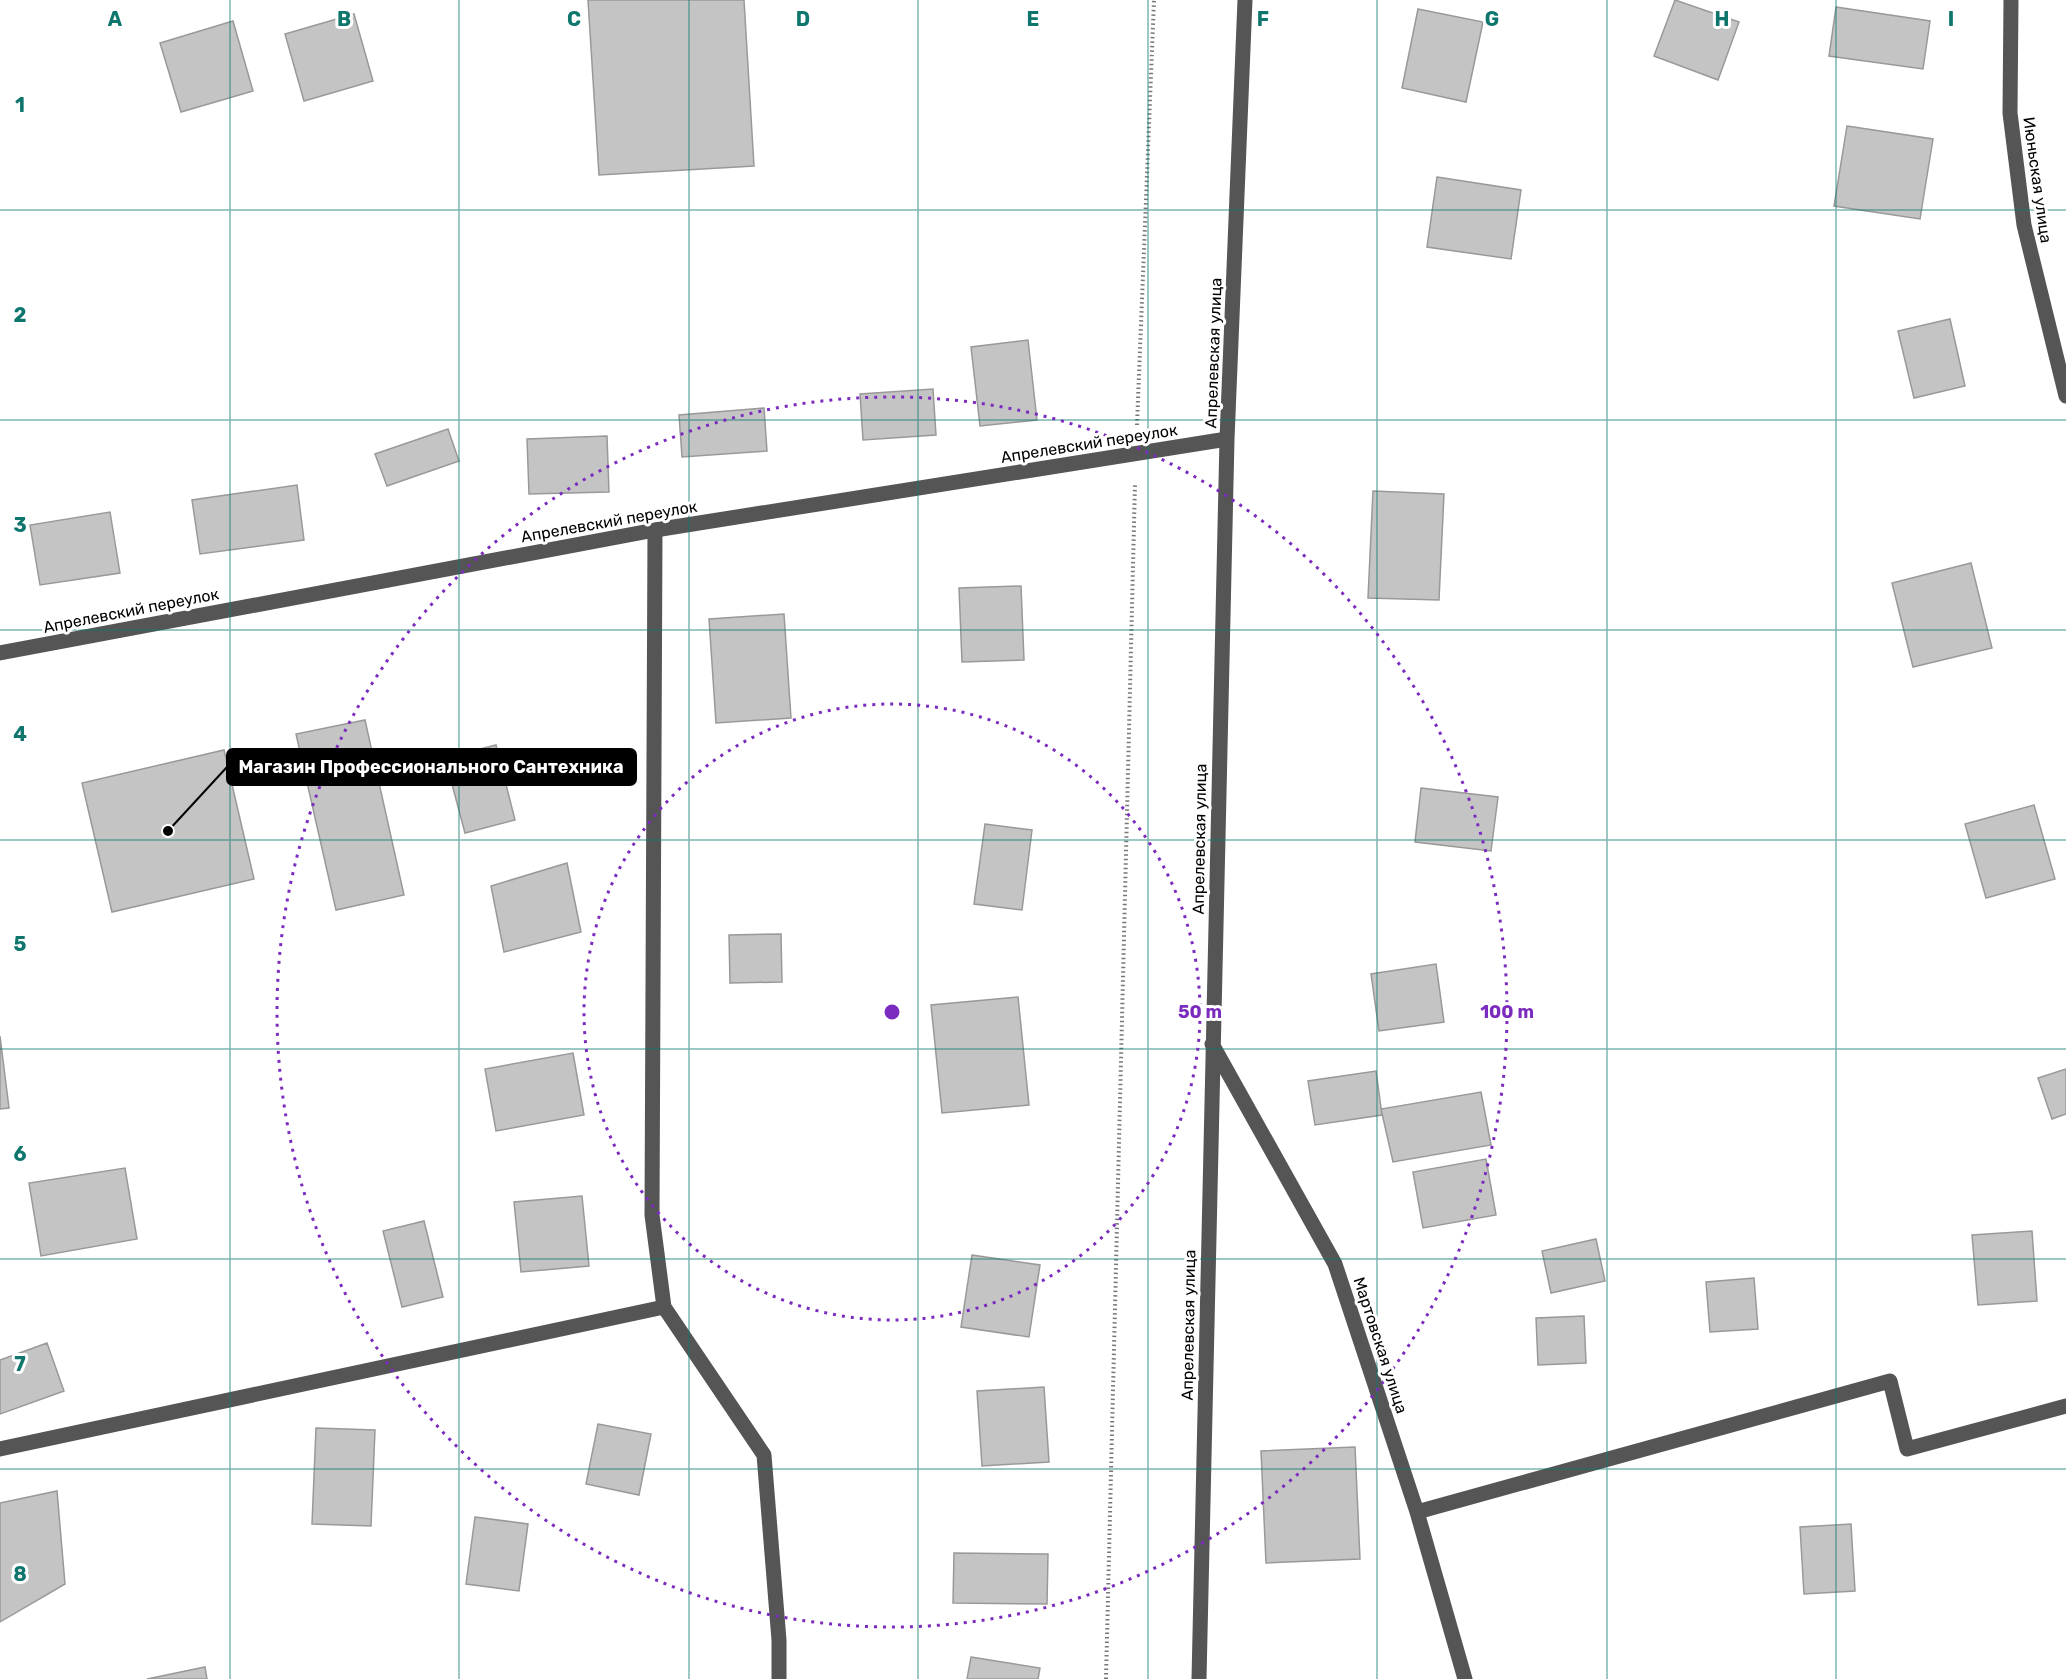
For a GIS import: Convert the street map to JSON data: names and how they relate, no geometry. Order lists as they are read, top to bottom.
{
  "streets": {
    "street": [
      "Июньская улица",
      "Апрелевская улица",
      "Апрелевский переулок",
      "Мартовская улица"
    ]
  },
  "crossings": [
    ["Апрелевская улица", "Апрелевский переулок"],
    ["Апрелевская улица", "Мартовская улица"]
  ],
  "places": ["Магазин Профессионального Сантехника"],
  "grid": {
    "columns": [
      "A",
      "B",
      "C",
      "D",
      "E",
      "F",
      "G",
      "H",
      "I"
    ],
    "rows": [
      "1",
      "2",
      "3",
      "4",
      "5",
      "6",
      "7",
      "8"
    ]
  },
  "rings": ["50 m", "100 m"]
}
